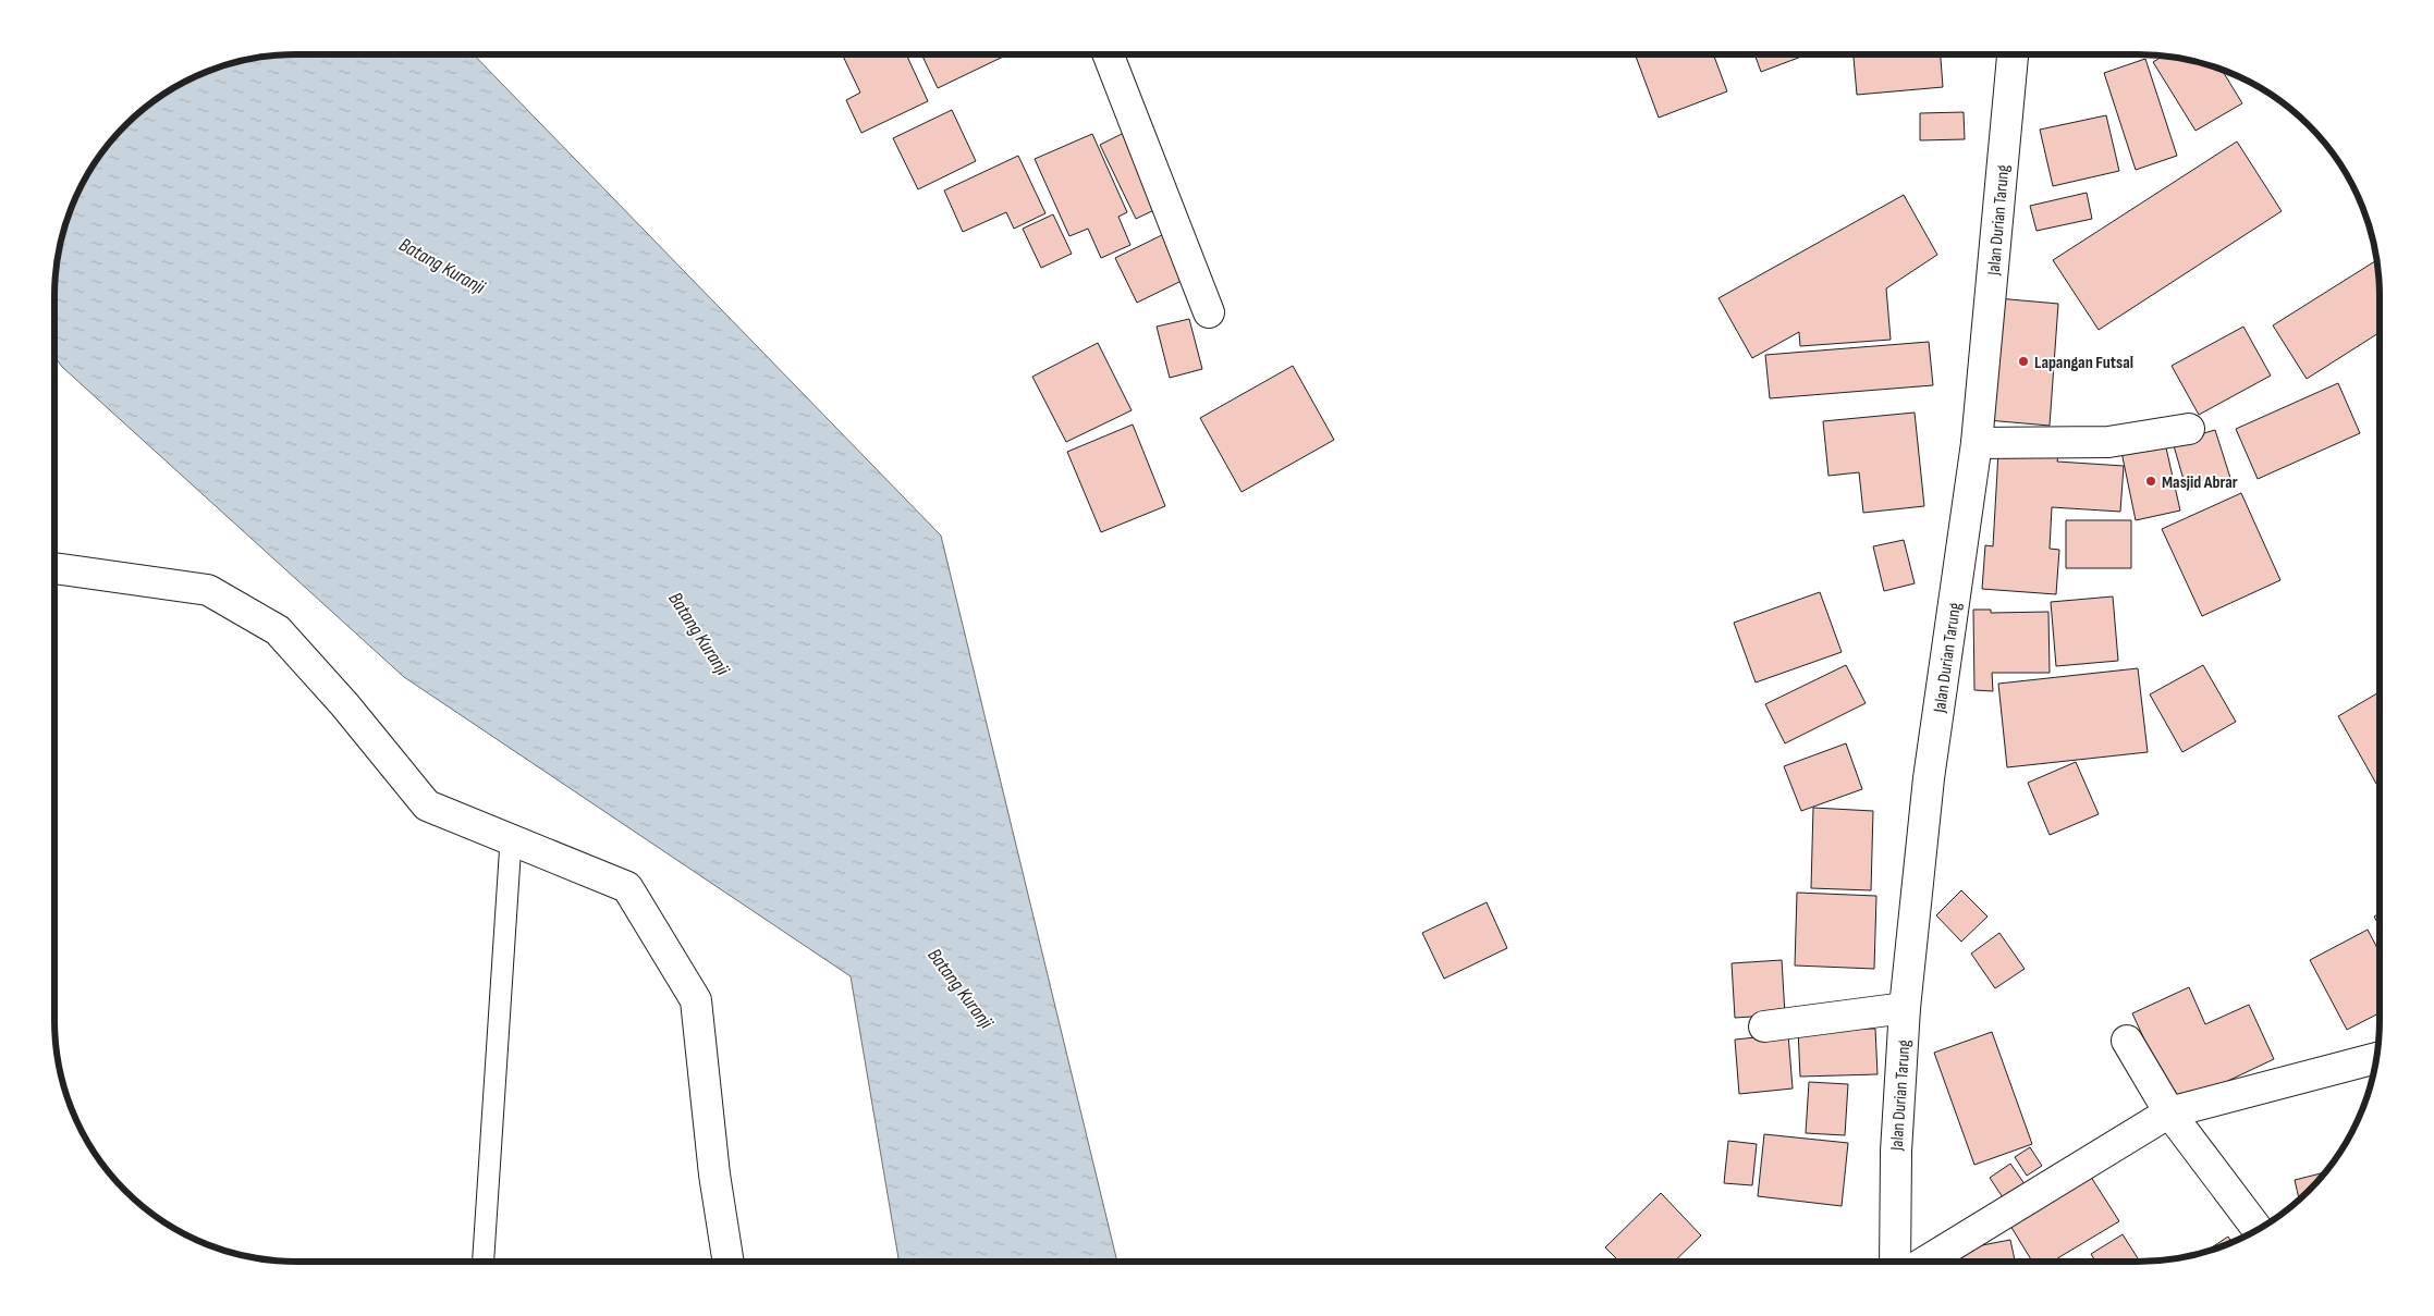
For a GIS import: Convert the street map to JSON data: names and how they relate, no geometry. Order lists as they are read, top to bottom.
{
  "streets": {
    "street": ["Jalan Durian Tarung"]
  },
  "water": ["Batang Kuranji"],
  "places": ["Lapangan Futsal", "Masjid Abrar"]
}
